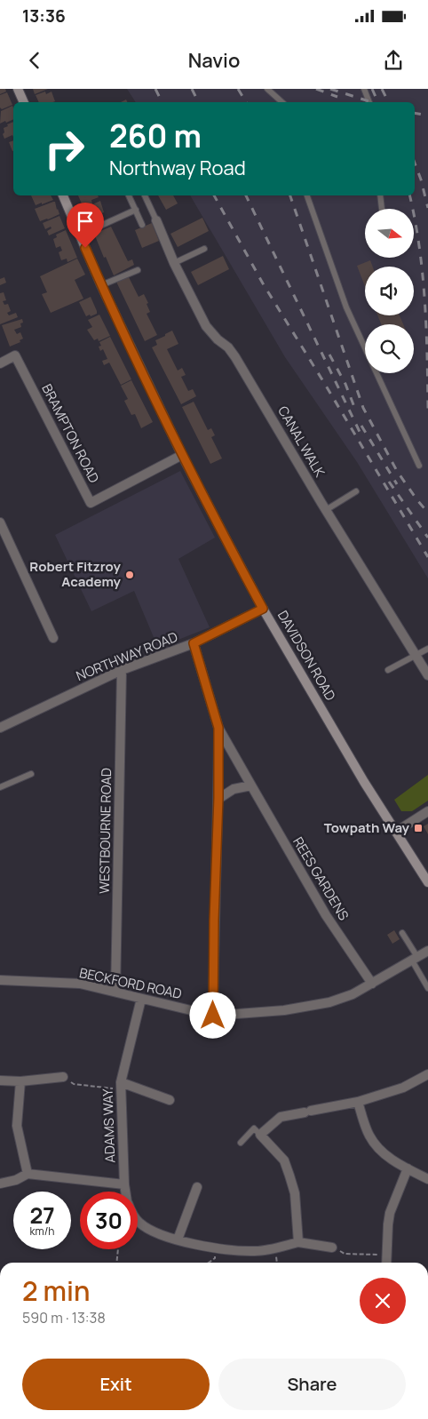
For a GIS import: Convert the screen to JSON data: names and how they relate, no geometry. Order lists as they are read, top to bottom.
{
  "streets": {
    "street": [
      "BRAMPTON ROAD",
      "CANAL WALK",
      "DAVIDSON ROAD",
      "NORTHWAY ROAD",
      "WESTBOURNE ROAD",
      "REES GARDENS",
      "BECKFORD ROAD",
      "ADAMS WAY"
    ]
  },
  "crossings": [
    ["BRAMPTON ROAD", "DAVIDSON ROAD"],
    ["DAVIDSON ROAD", "NORTHWAY ROAD"],
    ["NORTHWAY ROAD", "WESTBOURNE ROAD"],
    ["NORTHWAY ROAD", "REES GARDENS"],
    ["WESTBOURNE ROAD", "BECKFORD ROAD"],
    ["REES GARDENS", "BECKFORD ROAD"],
    ["BECKFORD ROAD", "ADAMS WAY"]
  ],
  "places": {
    "other": ["Robert Fitzroy Academy"],
    "transit": ["Towpath Way"]
  },
  "north": "right",
  "page": {
    "status": "13:36",
    "header": "Navio",
    "turn": ["260 m", "Northway Road"],
    "speed": "27 km/h",
    "limit": "30",
    "heading": ["2 min", "590 m · 13:38"],
    "buttons": ["Exit", "Share"]
  }
}
